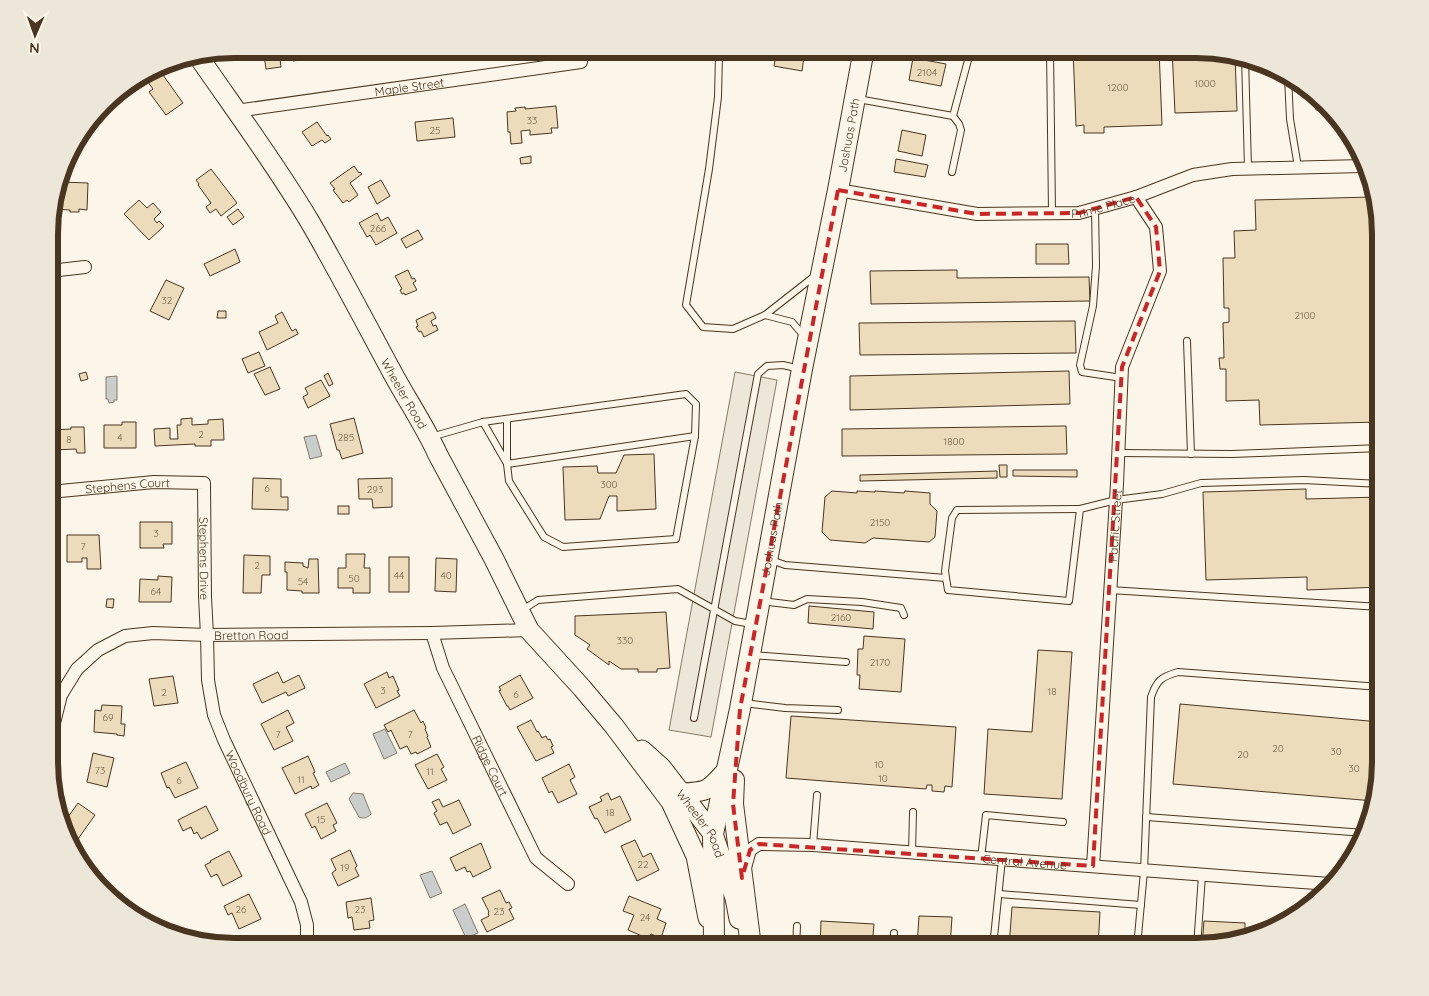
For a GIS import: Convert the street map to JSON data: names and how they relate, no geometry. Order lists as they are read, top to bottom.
{
  "streets": {
    "main road": ["Joshuas Path", "Wheeler Road"],
    "street": [
      "Maple Street",
      "Prime Place",
      "Stephens Court",
      "Pacific Street",
      "Stephens Drive",
      "Bretton Road",
      "Ridge Court",
      "Woodbury Road",
      "Central Avenue"
    ]
  },
  "crossings": [
    ["Maple Street", "Wheeler Road"],
    ["Joshuas Path", "Prime Place"],
    ["Joshuas Path", "Wheeler Road"],
    ["Joshuas Path", "Central Avenue"],
    ["Prime Place", "Pacific Street"],
    ["Wheeler Road", "Bretton Road"],
    ["Stephens Court", "Stephens Drive"],
    ["Pacific Street", "Central Avenue"],
    ["Stephens Drive", "Bretton Road"],
    ["Stephens Drive", "Woodbury Road"],
    ["Bretton Road", "Ridge Court"],
    ["Bretton Road", "Woodbury Road"]
  ],
  "house_numbers": [
    "2104",
    "1000",
    "1200",
    "33",
    "25",
    "266",
    "32",
    "2100",
    "2",
    "4",
    "285",
    "8",
    "1800",
    "300",
    "6",
    "293",
    "2150",
    "3",
    "7",
    "2",
    "44",
    "40",
    "50",
    "54",
    "64",
    "2160",
    "330",
    "2170",
    "3",
    "18",
    "2",
    "6",
    "69",
    "7",
    "7",
    "20",
    "30",
    "20",
    "10",
    "30",
    "73",
    "11",
    "10",
    "11",
    "6",
    "18",
    "15",
    "22",
    "19",
    "26",
    "23",
    "23",
    "24"
  ],
  "north": "bottom"
}
